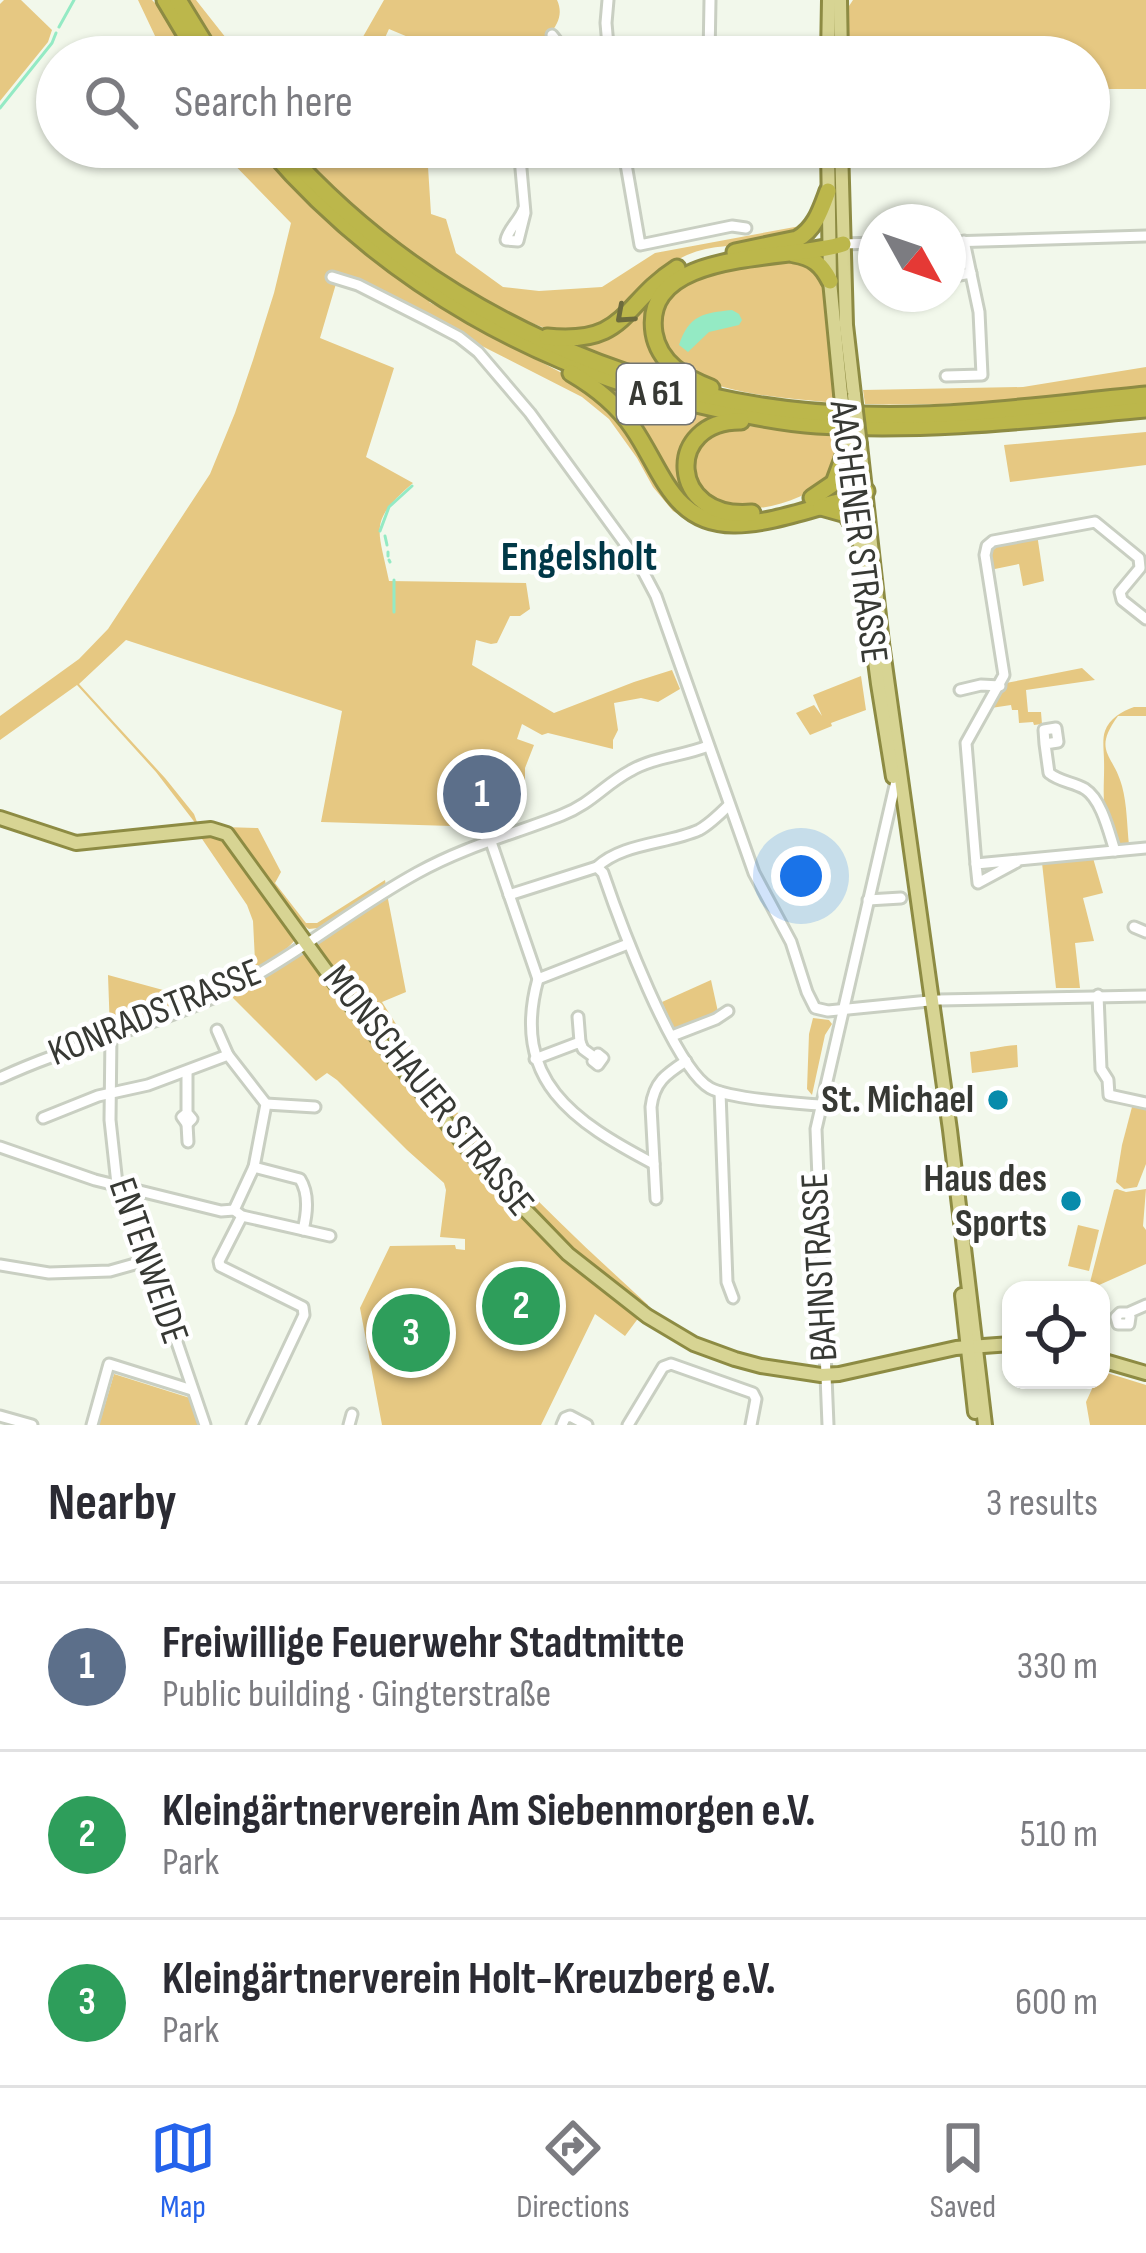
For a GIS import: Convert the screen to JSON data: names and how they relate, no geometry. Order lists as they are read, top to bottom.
{
  "streets": {
    "highway": ["A 61"],
    "main road": ["AACHENER STRASSE", "MONSCHAUER STRASSE"],
    "street": ["KONRADSTRASSE", "ENTENWEIDE", "BAHNSTRASSE"]
  },
  "crossings": [
    ["AACHENER STRASSE", "MONSCHAUER STRASSE"],
    ["AACHENER STRASSE", "BAHNSTRASSE"],
    ["KONRADSTRASSE", "MONSCHAUER STRASSE"],
    ["KONRADSTRASSE", "ENTENWEIDE"],
    ["MONSCHAUER STRASSE", "BAHNSTRASSE"]
  ],
  "districts": ["Engelsholt"],
  "places": ["St. Michael", "Haus des Sports"],
  "north": "bottom right",
  "page": {
    "search": "Search here",
    "pins": ["1", "2", "3"],
    "heading": ["Nearby", "3 results"],
    "list": [
      {
        "mark": "1",
        "name": "Freiwillige Feuerwehr Stadtmitte",
        "note": "Public building · Gingterstraße",
        "value": "330 m"
      },
      {
        "mark": "2",
        "name": "Kleingärtnerverein Am Siebenmorgen e.V.",
        "note": "Park",
        "value": "510 m"
      },
      {
        "mark": "3",
        "name": "Kleingärtnerverein Holt-Kreuzberg e.V.",
        "note": "Park",
        "value": "600 m"
      }
    ],
    "nav": ["Map", "Directions", "Saved"]
  }
}
